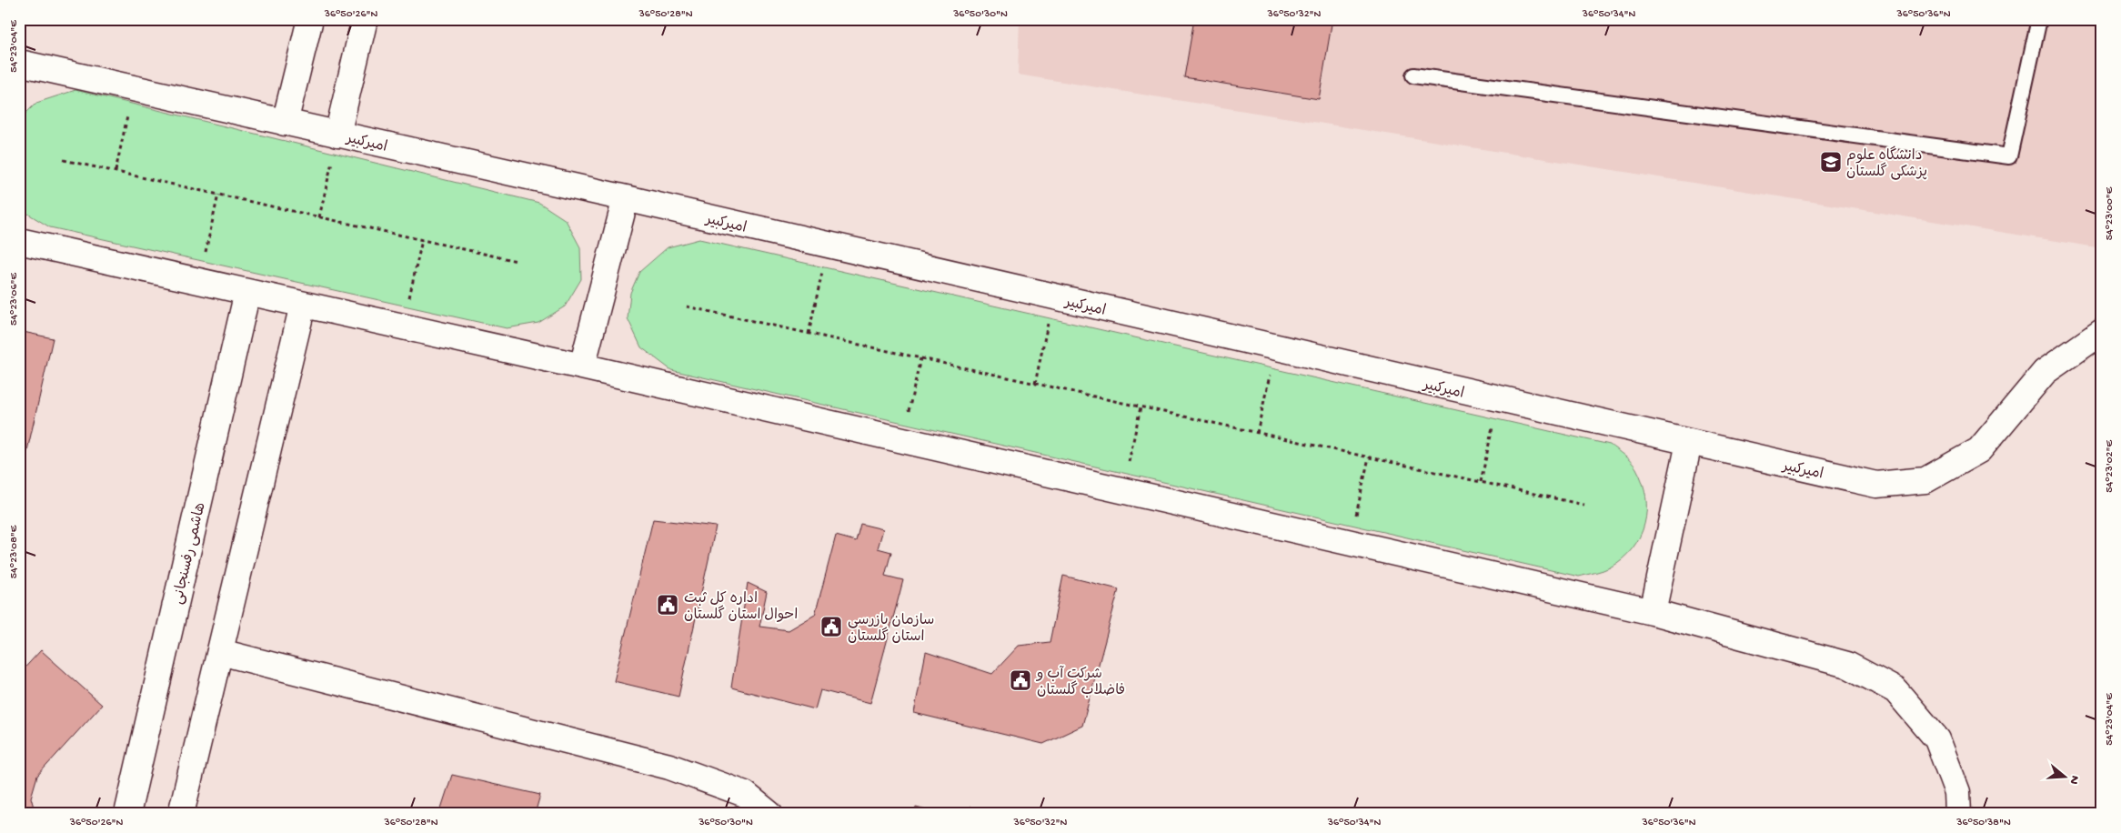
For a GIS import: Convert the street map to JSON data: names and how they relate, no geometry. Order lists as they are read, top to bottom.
{
  "streets": {
    "main road": ["امیرکبیر", "هاشمی رفسنجانی"]
  },
  "places": {
    "school or university": ["دانشگاه علوم پزشکی گلستان"],
    "public building": ["اداره کل ثبت احوال استان گلستان", "سازمان بازرسی استان گلستان", "شرکت آب و فاضلاب گلستان"]
  },
  "north": "right",
  "coordinates": [
    "36°50'26\"N",
    "36°50'28\"N",
    "36°50'30\"N",
    "36°50'32\"N",
    "36°50'34\"N",
    "36°50'36\"N",
    "54°23'04\"E",
    "54°23'00\"E",
    "54°23'06\"E",
    "54°23'02\"E",
    "54°23'08\"E",
    "36°50'38\"N"
  ]
}
